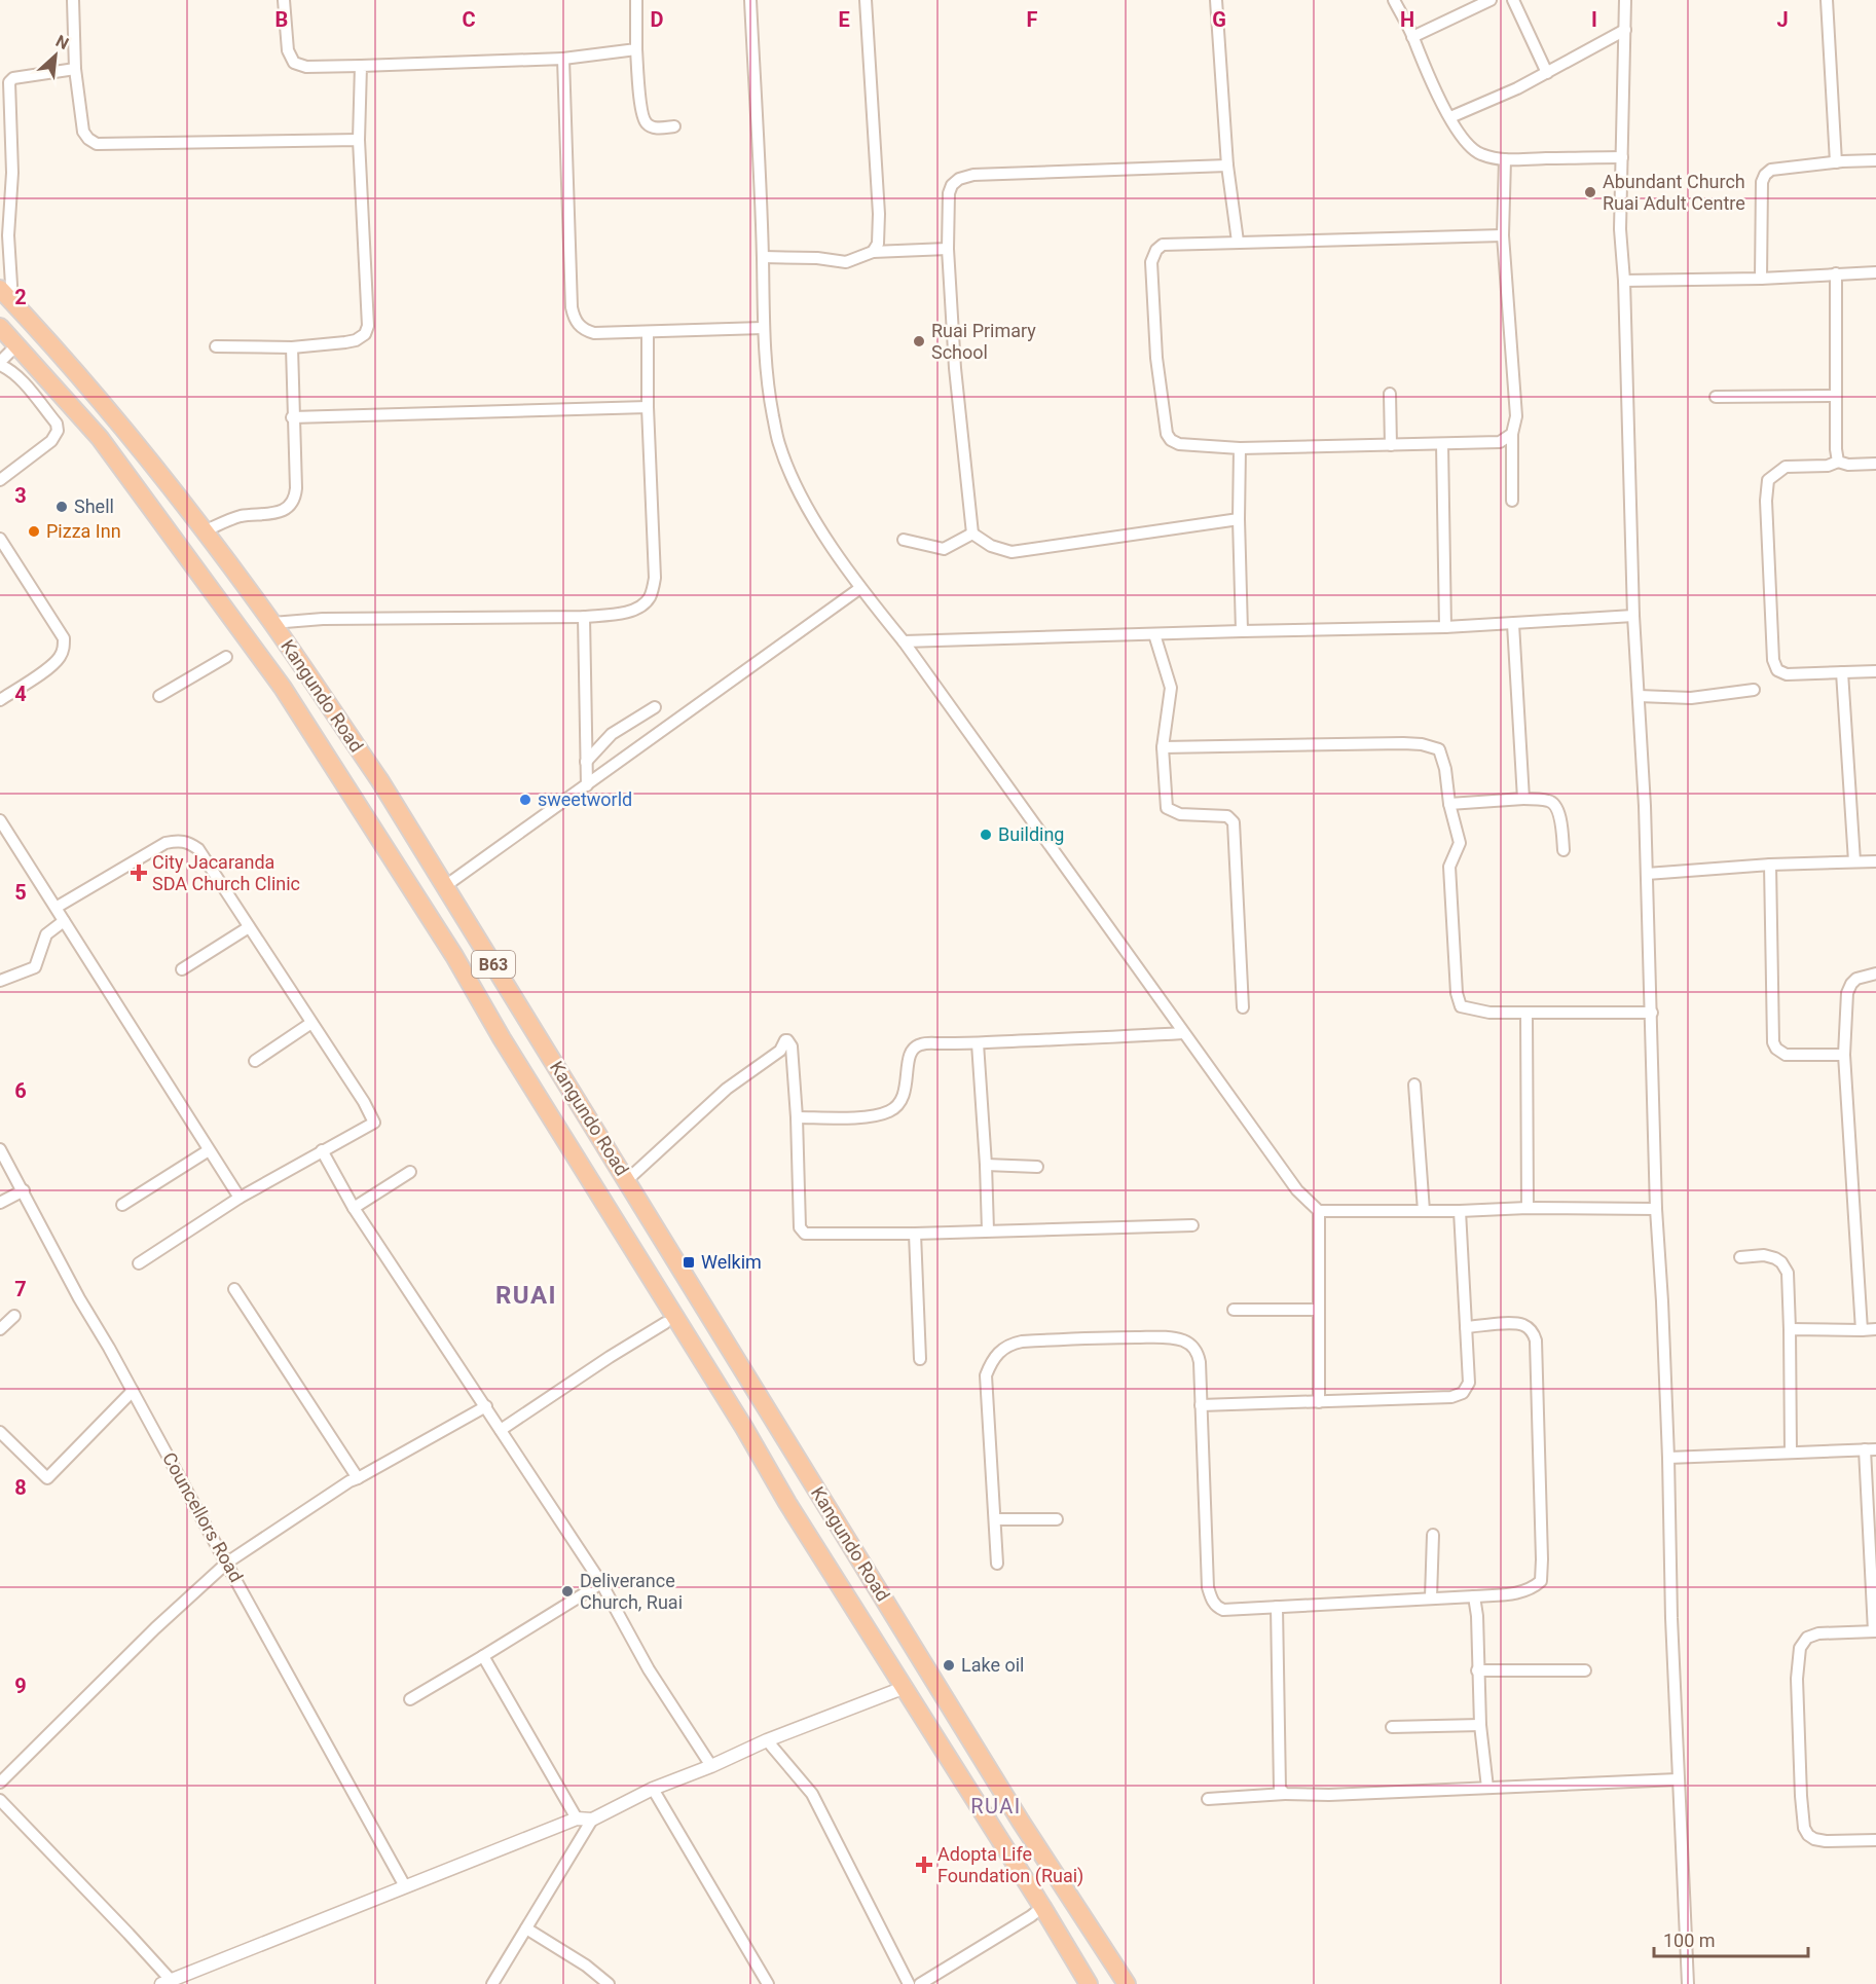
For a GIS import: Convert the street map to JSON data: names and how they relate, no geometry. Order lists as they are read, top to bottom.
{
  "streets": {
    "highway": ["Kangundo Road", "B63"],
    "street": ["Councellors Road"]
  },
  "districts": ["RUAI", "RUAI"],
  "places": {
    "other": [
      "Abundant Church Ruai Adult Centre",
      "Ruai Primary School",
      "Shell",
      "Pizza Inn",
      "sweetworld",
      "Building",
      "Deliverance Church, Ruai",
      "Lake oil"
    ],
    "health": ["City Jacaranda SDA Church Clinic", "Adopta Life Foundation (Ruai)"],
    "transit": ["Welkim"]
  },
  "scale_bar": "100 m",
  "north": "top right",
  "grid": {
    "columns": [
      "B",
      "C",
      "D",
      "E",
      "F",
      "G",
      "H",
      "I",
      "J"
    ],
    "rows": [
      "2",
      "3",
      "4",
      "5",
      "6",
      "7",
      "8",
      "9"
    ]
  }
}
